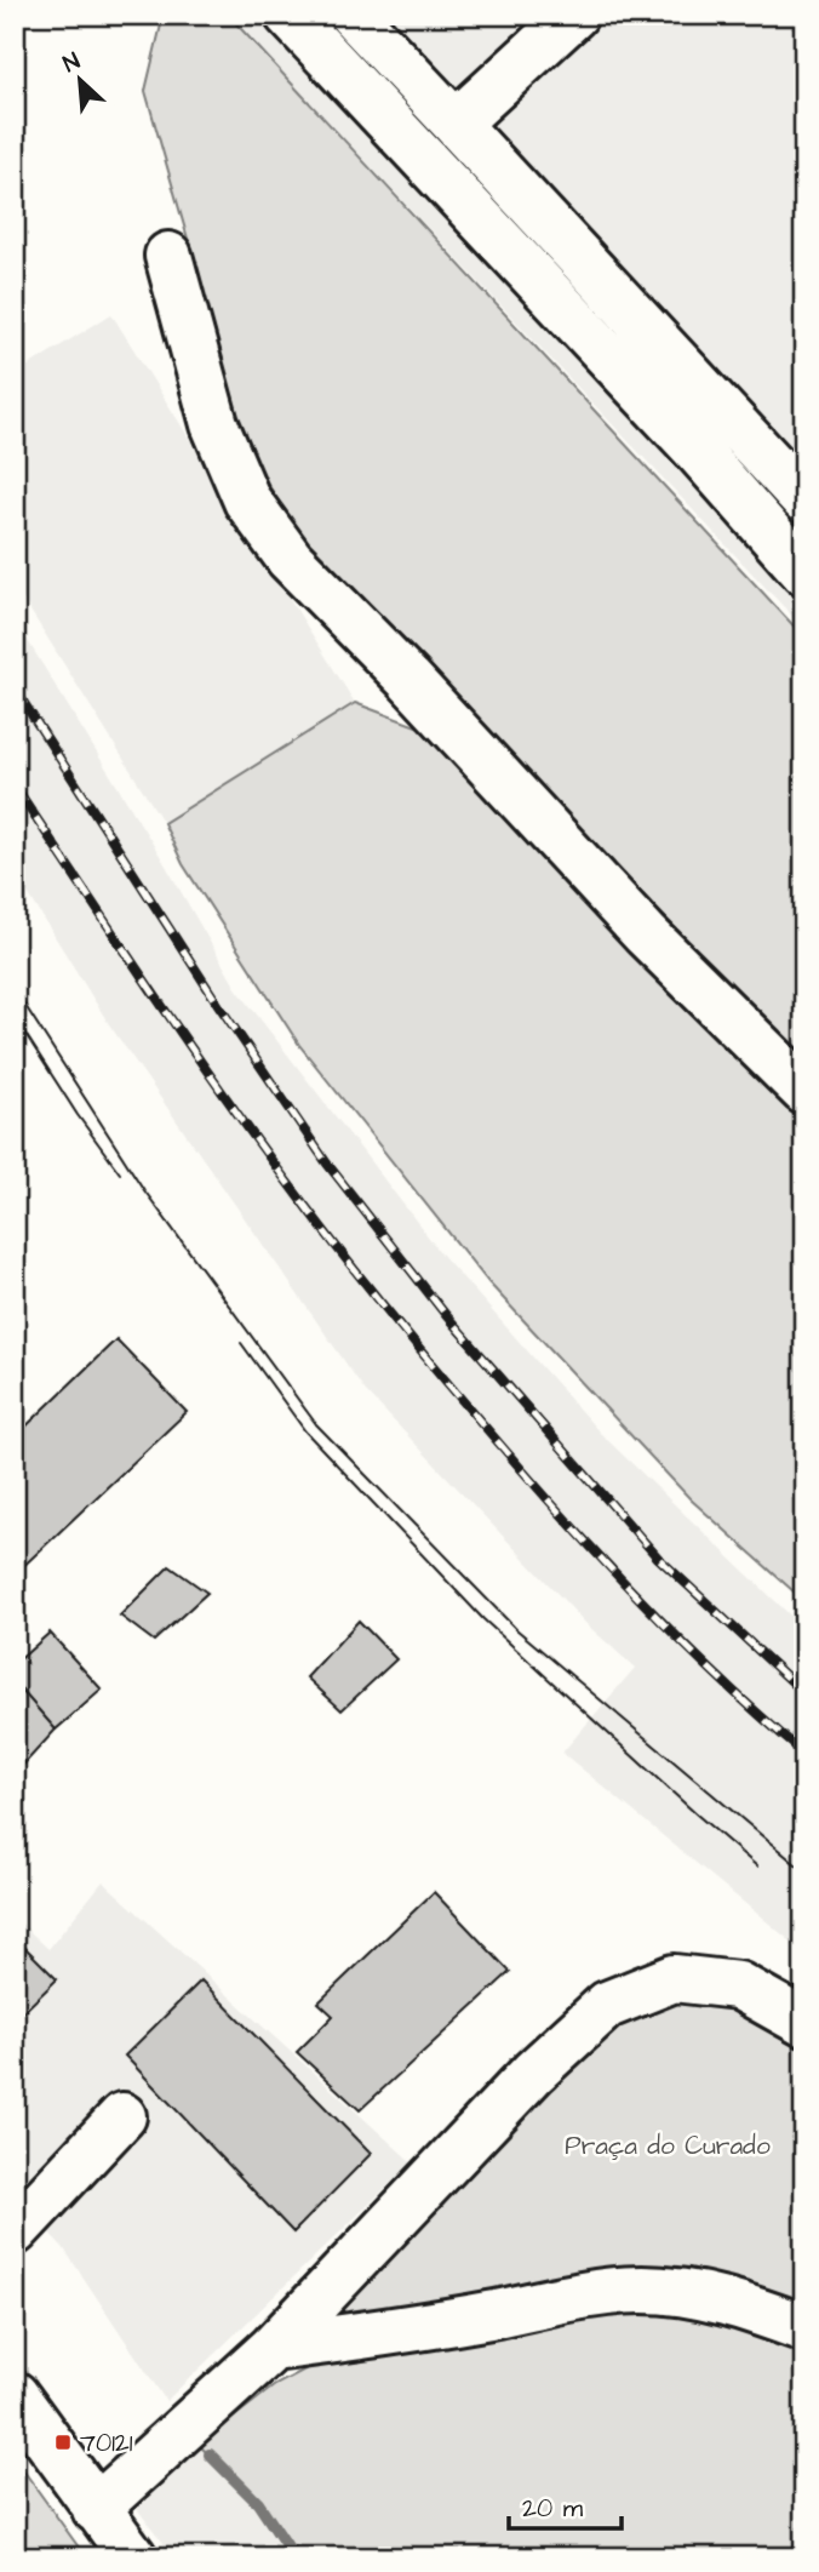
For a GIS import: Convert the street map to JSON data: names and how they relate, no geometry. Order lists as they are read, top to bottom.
{
  "parks": ["Praça do Curado"],
  "places": {
    "transit": ["70121"]
  },
  "scale_bar": "20 m",
  "north": "top left"
}
